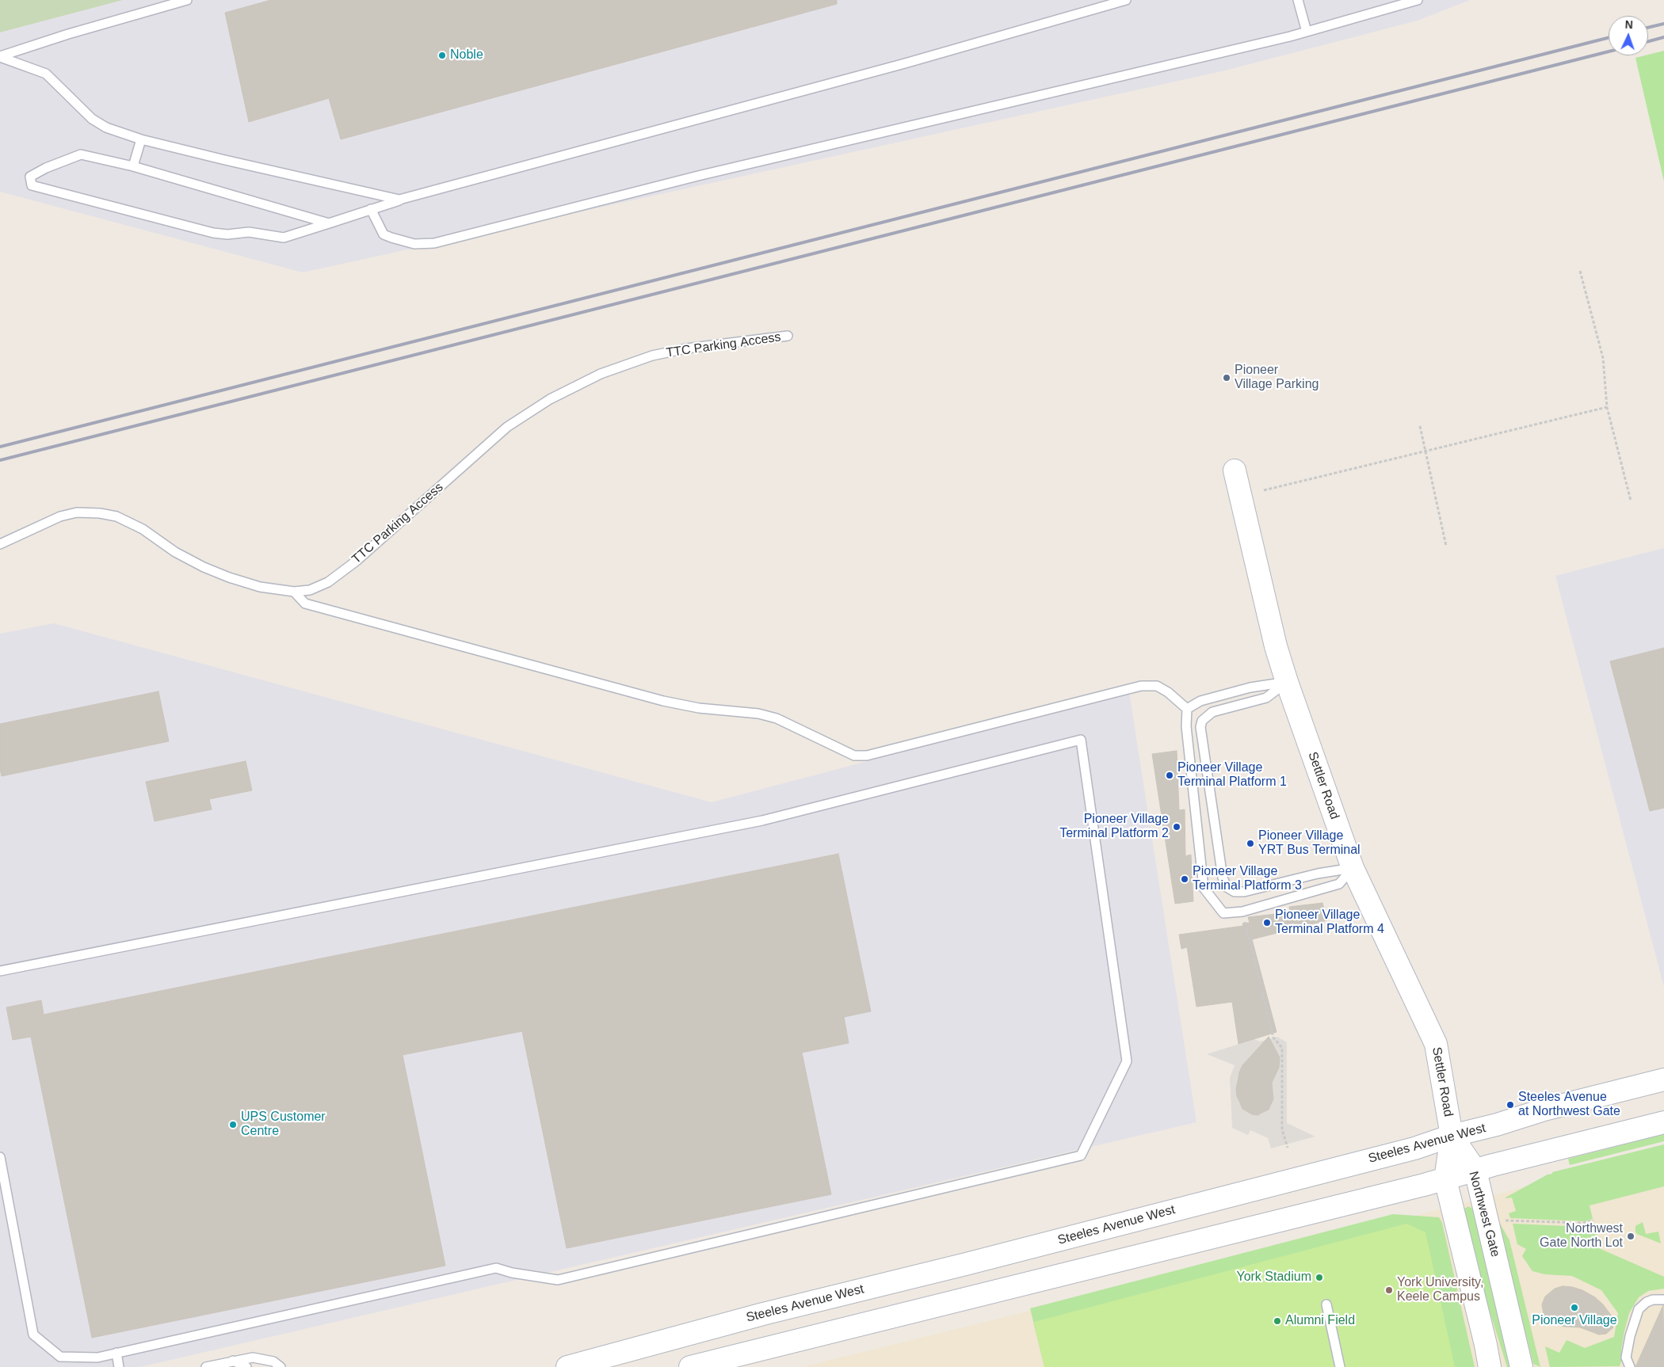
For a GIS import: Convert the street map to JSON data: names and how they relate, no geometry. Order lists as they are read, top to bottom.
{
  "streets": {
    "main road": ["Settler Road", "Steeles Avenue West", "Northwest Gate"],
    "lane": ["TTC Parking Access"]
  },
  "crossings": [
    ["Settler Road", "Steeles Avenue West"],
    ["Settler Road", "Northwest Gate"],
    ["Steeles Avenue West", "Northwest Gate"]
  ],
  "places": [
    "Noble",
    "Pioneer Village Parking",
    "Pioneer Village Terminal Platform 1",
    "Pioneer Village Terminal Platform 2",
    "Pioneer Village YRT Bus Terminal",
    "Pioneer Village Terminal Platform 3",
    "Pioneer Village Terminal Platform 4",
    "Steeles Avenue at Northwest Gate",
    "UPS Customer Centre",
    "Northwest Gate North Lot",
    "York Stadium",
    "York University, Keele Campus",
    "Pioneer Village",
    "Alumni Field"
  ],
  "north": "top"
}
